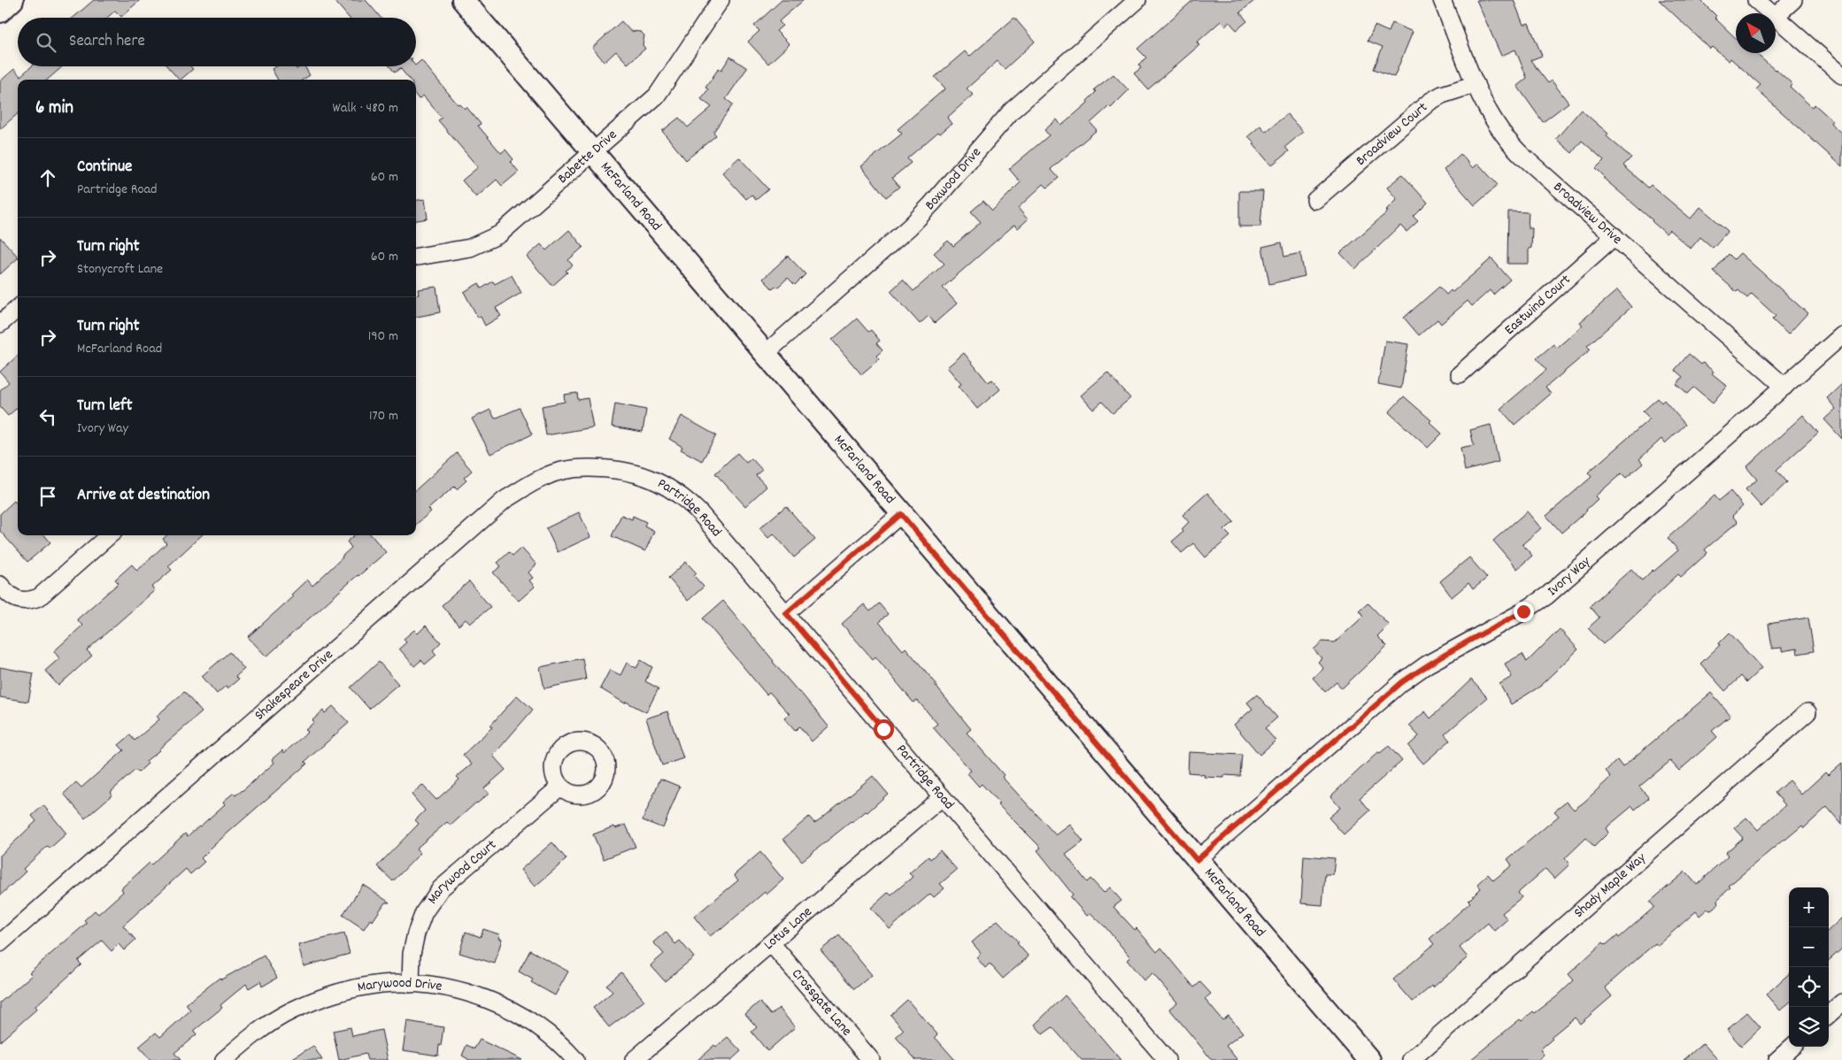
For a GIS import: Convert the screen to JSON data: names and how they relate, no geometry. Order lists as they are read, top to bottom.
{
  "streets": {
    "street": [
      "Broadview Court",
      "Babette Drive",
      "Boxwood Drive",
      "McFarland Road",
      "Broadview Drive",
      "Eastwind Court",
      "Partridge Road",
      "Ivory Way",
      "Shakespeare Drive",
      "Marywood Court",
      "Shady Maple Way",
      "Lotus Lane",
      "Marywood Drive",
      "Crossgate Lane"
    ]
  },
  "crossings": [
    ["Broadview Court", "Broadview Drive"],
    ["Babette Drive", "McFarland Road"],
    ["Boxwood Drive", "McFarland Road"],
    ["McFarland Road", "Ivory Way"],
    ["Broadview Drive", "Eastwind Court"],
    ["Broadview Drive", "Ivory Way"],
    ["Partridge Road", "Shakespeare Drive"],
    ["Partridge Road", "Lotus Lane"],
    ["Marywood Court", "Marywood Drive"],
    ["Lotus Lane", "Crossgate Lane"]
  ],
  "north": "top left",
  "page": {
    "search": "Search here",
    "heading": ["6 min", "Walk · 480 m"],
    "list": [
      ["Continue", "Partridge Road", "60 m"],
      ["Turn right", "Stonycroft Lane", "60 m"],
      ["Turn right", "McFarland Road", "190 m"],
      ["Turn left", "Ivory Way", "170 m"],
      "Arrive at destination"
    ],
    "map_buttons": ["+", "−"]
  }
}
